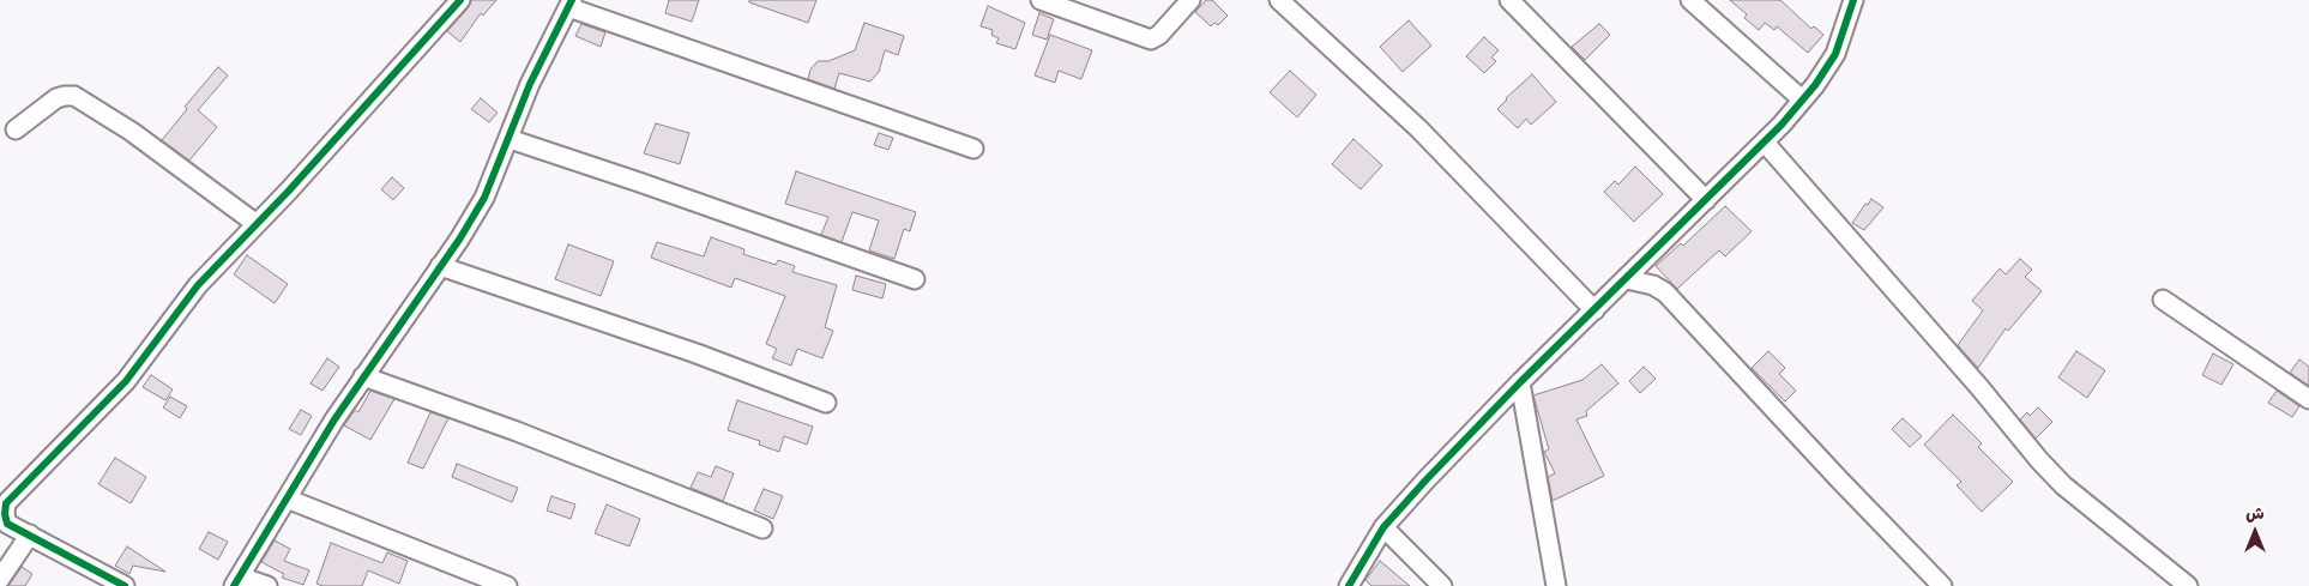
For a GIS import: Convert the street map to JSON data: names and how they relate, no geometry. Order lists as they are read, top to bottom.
{
  "north": "top"
}
